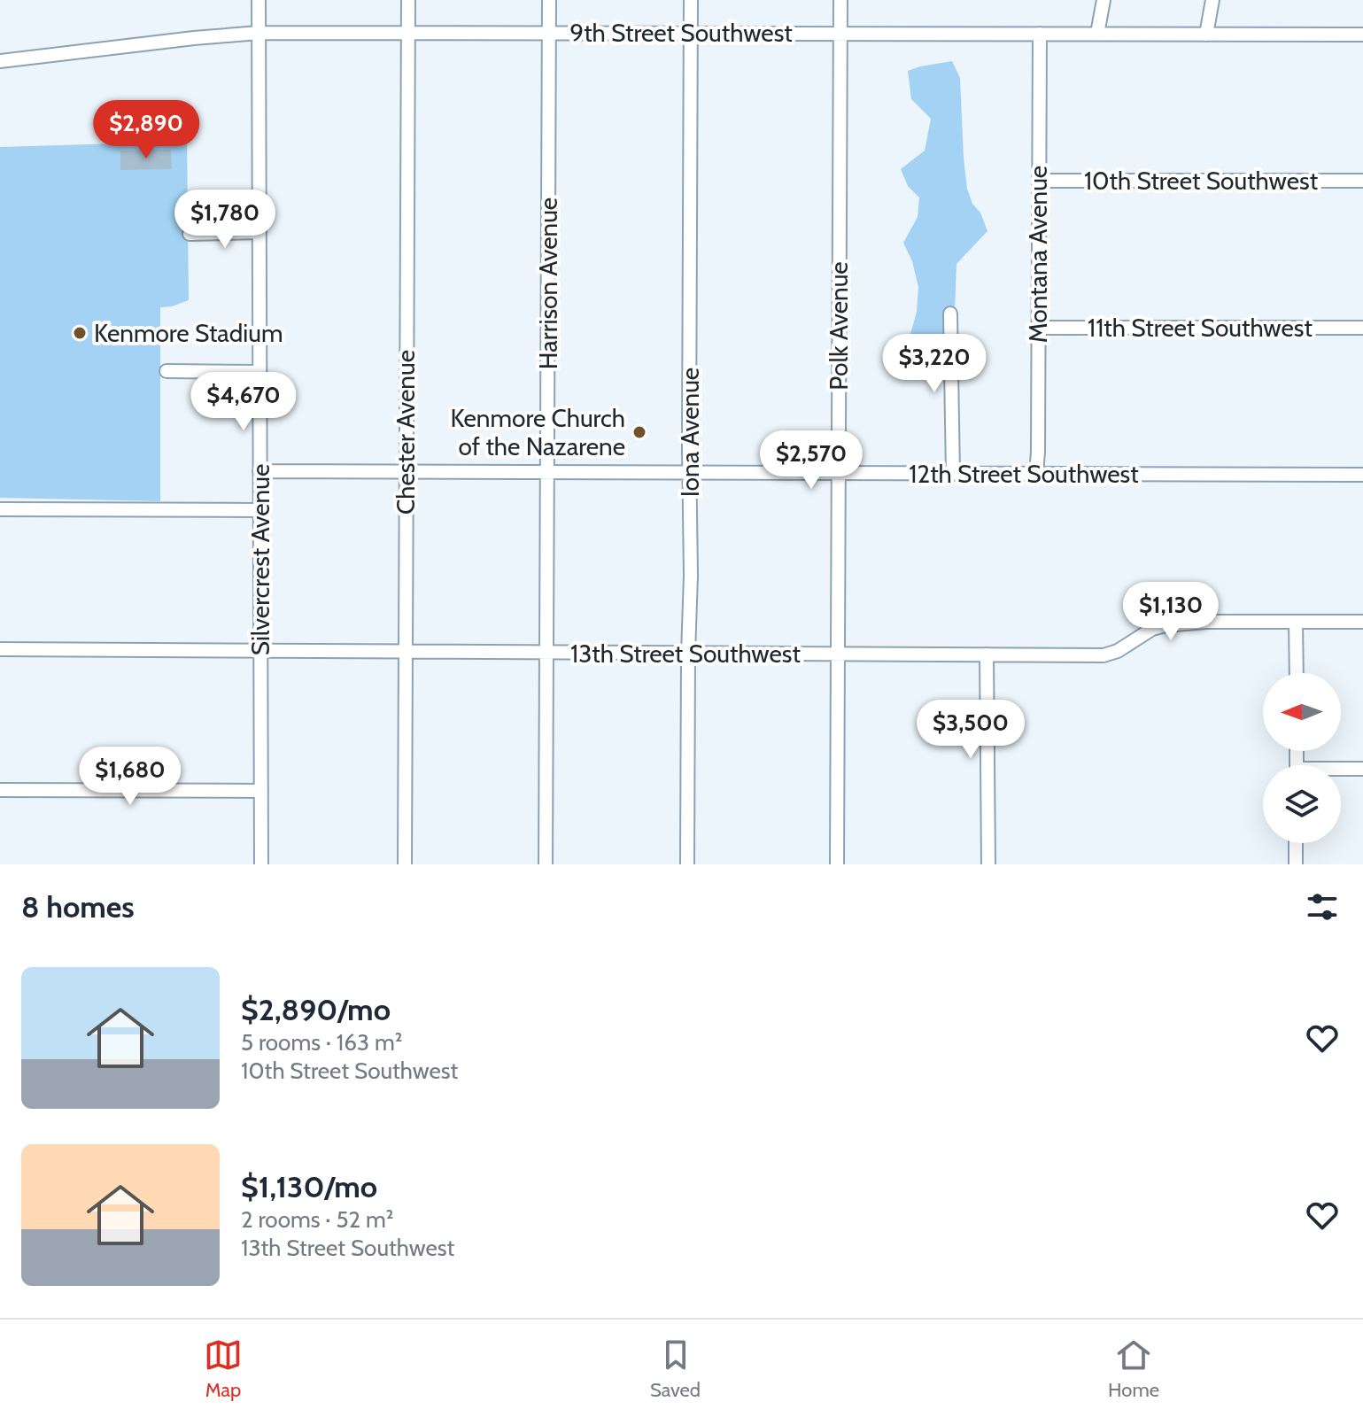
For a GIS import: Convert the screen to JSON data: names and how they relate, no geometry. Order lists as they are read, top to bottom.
{
  "streets": {
    "street": [
      "9th Street Southwest",
      "10th Street Southwest",
      "Montana Avenue",
      "Harrison Avenue",
      "Polk Avenue",
      "11th Street Southwest",
      "Chester Avenue",
      "Iona Avenue",
      "12th Street Southwest",
      "Silvercrest Avenue",
      "13th Street Southwest"
    ]
  },
  "crossings": [
    ["9th Street Southwest", "Montana Avenue"],
    ["9th Street Southwest", "Harrison Avenue"],
    ["9th Street Southwest", "Polk Avenue"],
    ["9th Street Southwest", "Chester Avenue"],
    ["9th Street Southwest", "Iona Avenue"],
    ["9th Street Southwest", "Silvercrest Avenue"],
    ["10th Street Southwest", "Montana Avenue"],
    ["Montana Avenue", "11th Street Southwest"],
    ["Montana Avenue", "12th Street Southwest"],
    ["Harrison Avenue", "12th Street Southwest"],
    ["Harrison Avenue", "13th Street Southwest"],
    ["Polk Avenue", "12th Street Southwest"],
    ["Polk Avenue", "13th Street Southwest"],
    ["Chester Avenue", "12th Street Southwest"],
    ["Chester Avenue", "13th Street Southwest"],
    ["Iona Avenue", "12th Street Southwest"],
    ["Iona Avenue", "13th Street Southwest"],
    ["12th Street Southwest", "Silvercrest Avenue"],
    ["Silvercrest Avenue", "13th Street Southwest"]
  ],
  "places": ["Kenmore Stadium", "Kenmore Church of the Nazarene"],
  "north": "left",
  "page": {
    "price": [
      "$2,890",
      "$1,780",
      "$3,220",
      "$4,670",
      "$2,570",
      "$1,130",
      "$3,500",
      "$1,680"
    ],
    "heading": "8 homes",
    "list": [
      {
        "name": "$2,890/mo",
        "note": "5 rooms · 163 m² · 10th Street Southwest"
      },
      {
        "name": "$1,130/mo",
        "note": "2 rooms · 52 m² · 13th Street Southwest"
      }
    ],
    "tabs": ["Map", "Saved", "Home"]
  }
}
